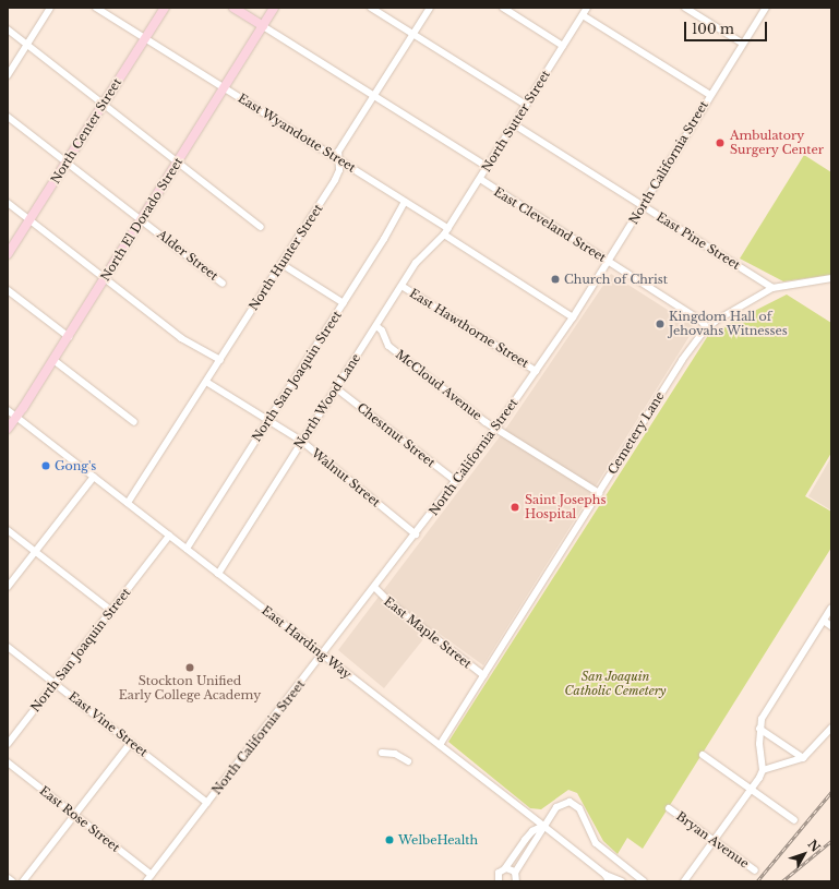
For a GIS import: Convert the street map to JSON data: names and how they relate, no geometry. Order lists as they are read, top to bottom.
{
  "streets": {
    "main road": ["North Center Street", "North El Dorado Street"],
    "street": [
      "North Sutter Street",
      "East Wyandotte Street",
      "North California Street",
      "East Cleveland Street",
      "East Pine Street",
      "Alder Street",
      "North Hunter Street",
      "East Hawthorne Street",
      "North San Joaquin Street",
      "McCloud Avenue",
      "North Wood Lane",
      "Cemetery Lane",
      "Chestnut Street",
      "Walnut Street",
      "East Maple Street",
      "East Harding Way",
      "East Vine Street",
      "East Rose Street",
      "Bryan Avenue"
    ]
  },
  "crossings": [
    ["North Sutter Street", "East Wyandotte Street"],
    ["North Sutter Street", "East Cleveland Street"],
    ["North Sutter Street", "East Pine Street"],
    ["North Sutter Street", "North Wood Lane"],
    ["North Center Street", "East Wyandotte Street"],
    ["North Center Street", "Alder Street"],
    ["East Wyandotte Street", "North California Street"],
    ["East Wyandotte Street", "North El Dorado Street"],
    ["East Wyandotte Street", "North Hunter Street"],
    ["East Wyandotte Street", "North San Joaquin Street"],
    ["East Wyandotte Street", "North Wood Lane"],
    ["North California Street", "East Cleveland Street"],
    ["North California Street", "East Pine Street"],
    ["North California Street", "East Hawthorne Street"],
    ["North California Street", "McCloud Avenue"],
    ["North California Street", "Chestnut Street"],
    ["North California Street", "Walnut Street"],
    ["North California Street", "East Maple Street"],
    ["North California Street", "East Harding Way"],
    ["North California Street", "East Vine Street"],
    ["North California Street", "East Rose Street"],
    ["North El Dorado Street", "Alder Street"],
    ["North El Dorado Street", "East Harding Way"],
    ["East Cleveland Street", "Cemetery Lane"],
    ["East Pine Street", "Cemetery Lane"],
    ["North Hunter Street", "Walnut Street"],
    ["North Hunter Street", "East Harding Way"],
    ["East Hawthorne Street", "North Wood Lane"],
    ["North San Joaquin Street", "Walnut Street"],
    ["North San Joaquin Street", "East Harding Way"],
    ["North San Joaquin Street", "East Vine Street"],
    ["McCloud Avenue", "North Wood Lane"],
    ["McCloud Avenue", "Cemetery Lane"],
    ["North Wood Lane", "Chestnut Street"],
    ["North Wood Lane", "Walnut Street"],
    ["North Wood Lane", "East Harding Way"],
    ["Cemetery Lane", "East Maple Street"],
    ["Cemetery Lane", "East Harding Way"]
  ],
  "parks": ["San Joaquin Catholic Cemetery"],
  "places": [
    "Ambulatory Surgery Center",
    "Church of Christ",
    "Kingdom Hall of Jehovahs Witnesses",
    "Gong's",
    "Saint Josephs Hospital",
    "Stockton Unified Early College Academy",
    "WelbeHealth"
  ],
  "scale_bar": "100 m",
  "north": "top right"
}
